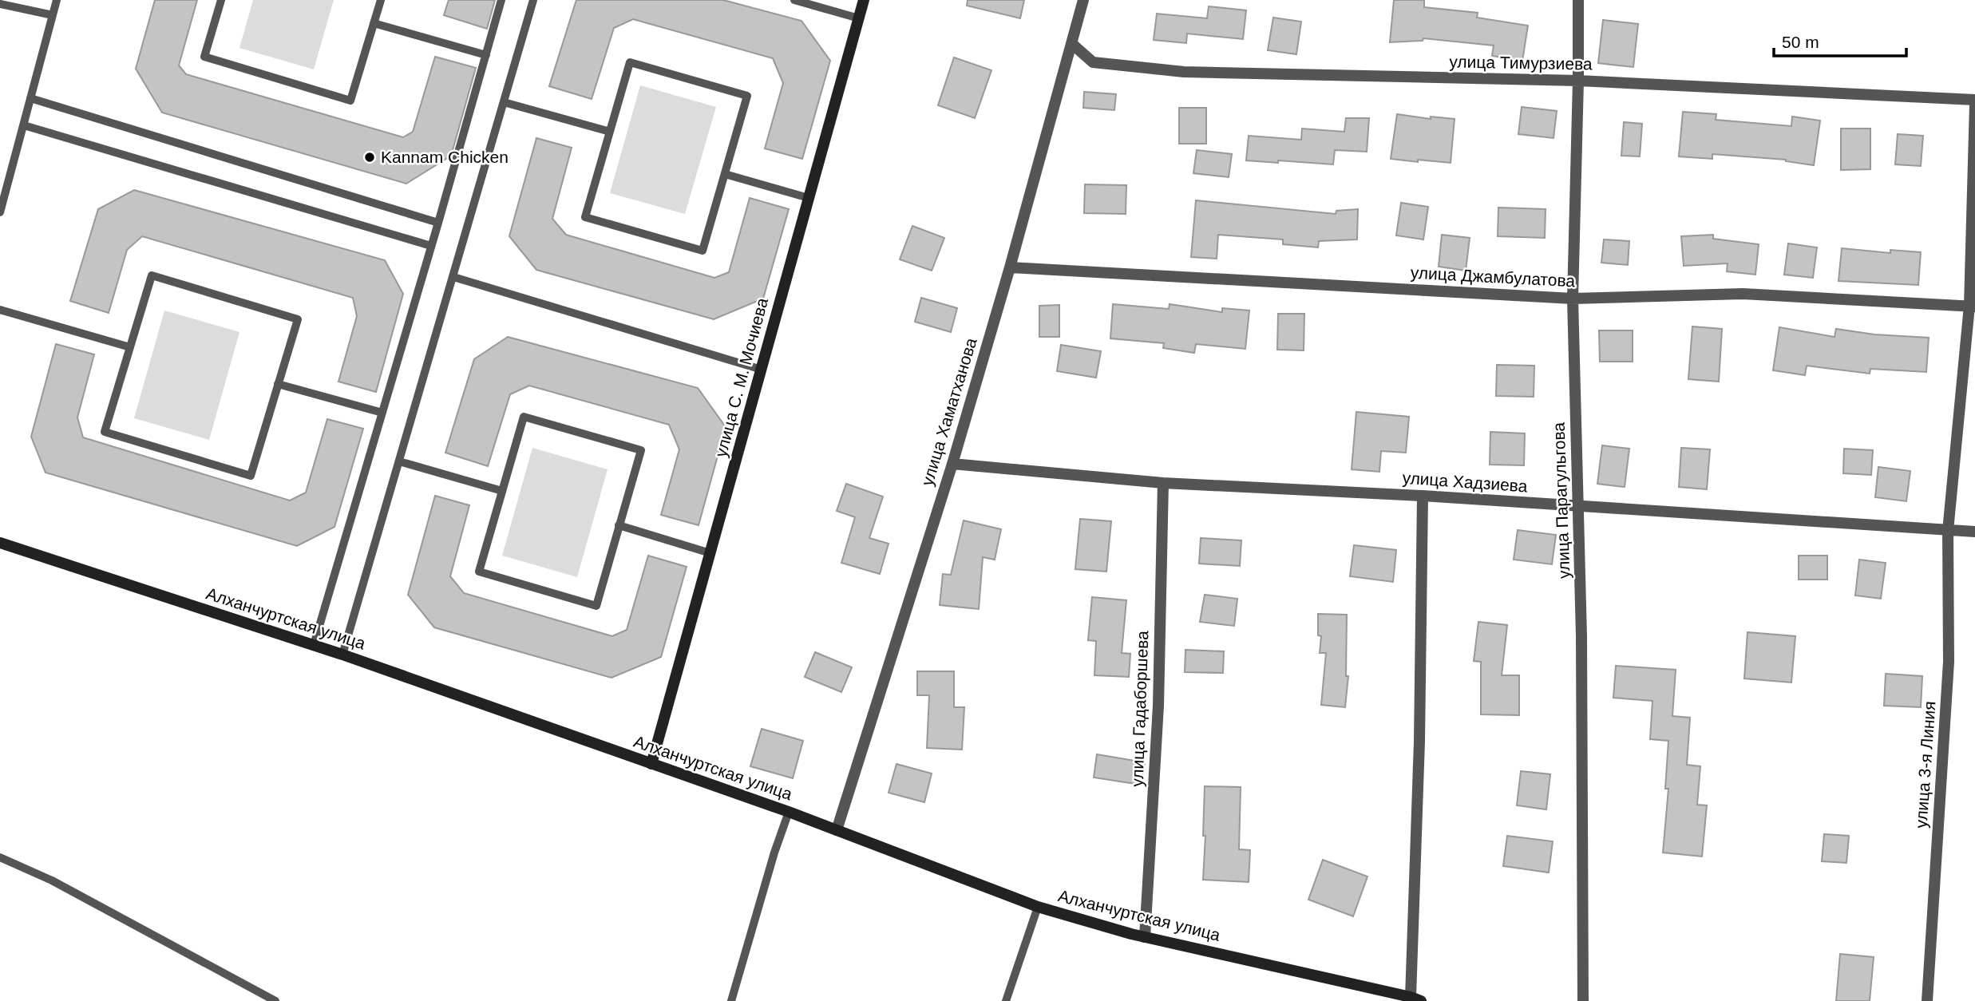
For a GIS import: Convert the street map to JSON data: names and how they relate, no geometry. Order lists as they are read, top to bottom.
{
  "streets": {
    "street": [
      "улица Тимурзиева",
      "улица Джамбулатова",
      "улица С. М. Мочиева",
      "улица Хаматханова",
      "улица Хадзиева",
      "улица Парагульгова",
      "Алханчуртская улица",
      "улица Гадаборшева",
      "улица 3-я Линия"
    ]
  },
  "crossings": [
    ["улица Тимурзиева", "улица Хаматханова"],
    ["улица Тимурзиева", "улица Парагульгова"],
    ["улица Джамбулатова", "улица Хаматханова"],
    ["улица Джамбулатова", "улица Парагульгова"],
    ["улица Джамбулатова", "улица 3-я Линия"],
    ["улица С. М. Мочиева", "Алханчуртская улица"],
    ["улица Хаматханова", "улица Хадзиева"],
    ["улица Хаматханова", "Алханчуртская улица"],
    ["улица Хадзиева", "улица Парагульгова"],
    ["улица Хадзиева", "улица Гадаборшева"],
    ["улица Хадзиева", "улица 3-я Линия"],
    ["Алханчуртская улица", "улица Гадаборшева"]
  ],
  "places": ["Kannam Chicken"],
  "scale_bar": "50 m"
}
